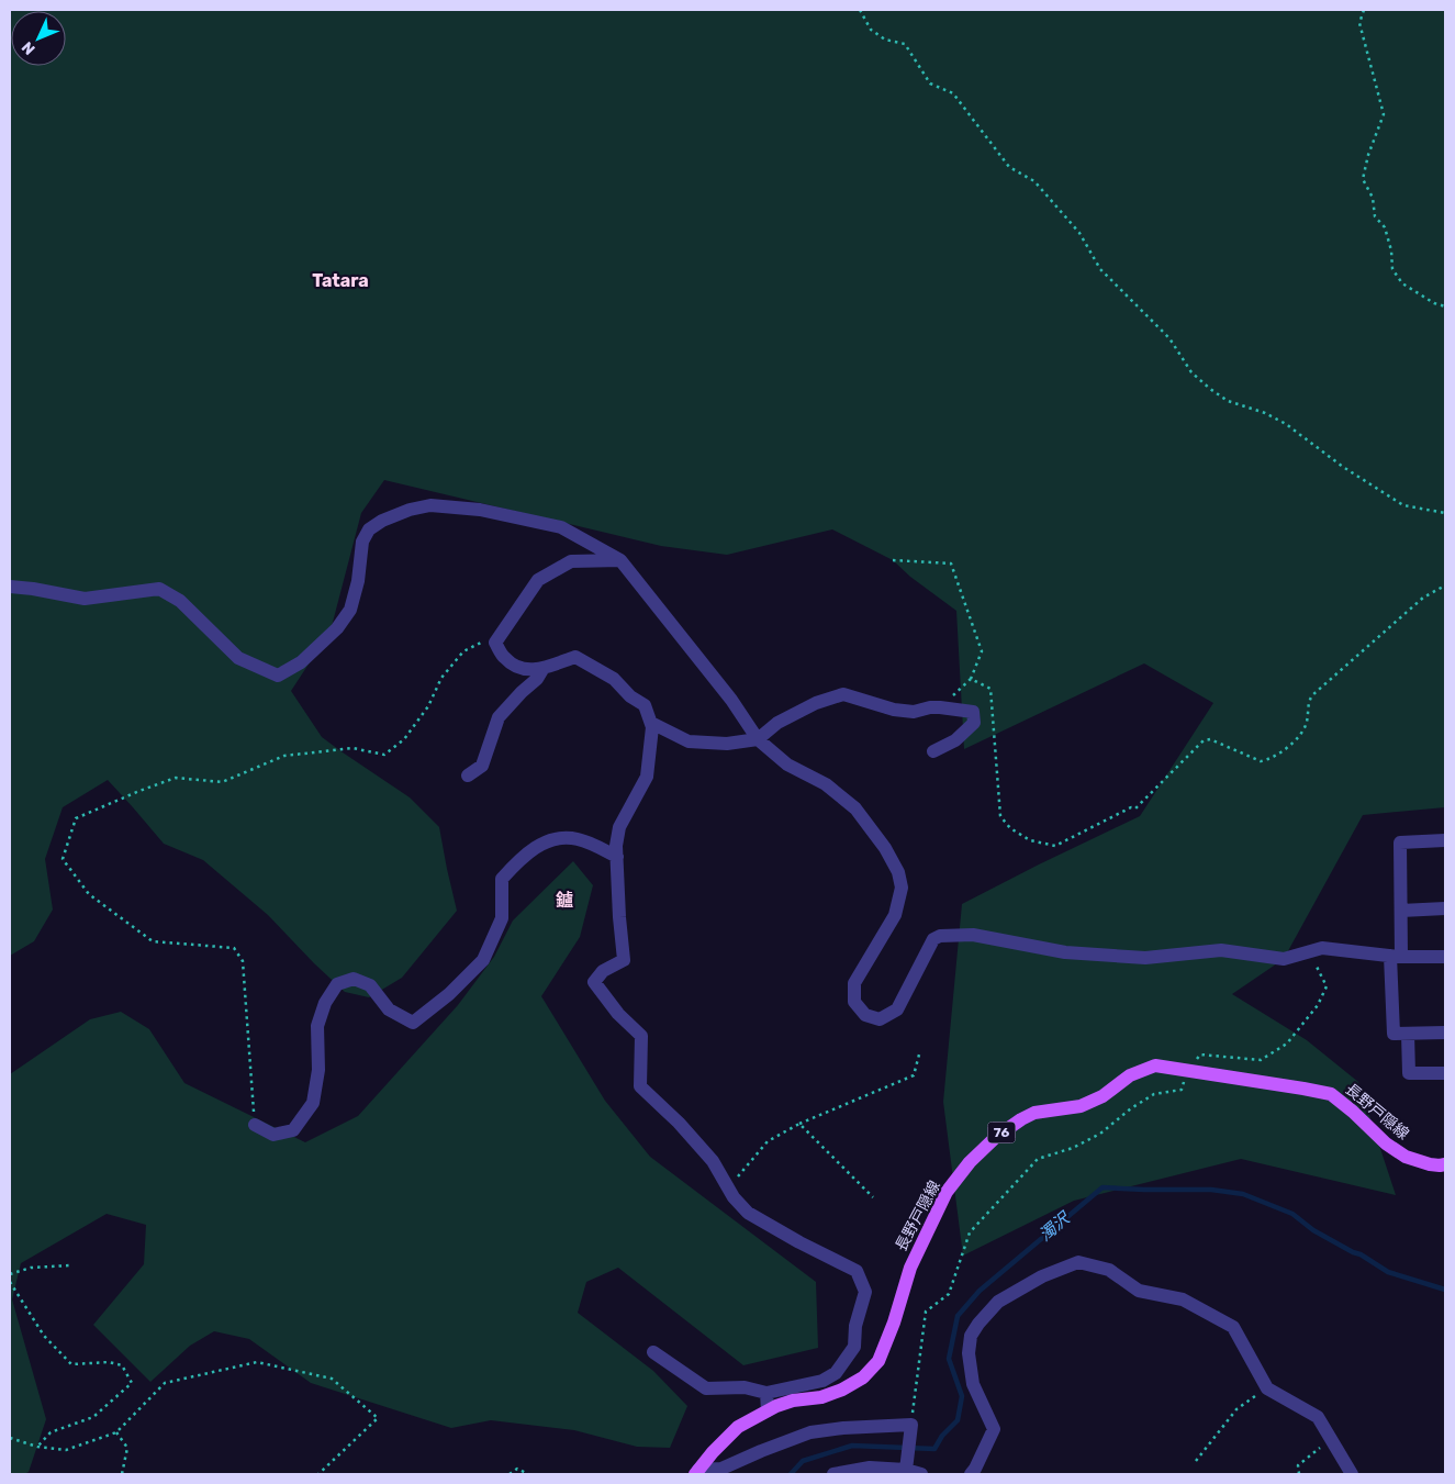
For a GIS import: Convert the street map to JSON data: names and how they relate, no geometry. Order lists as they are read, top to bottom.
{
  "streets": {
    "main road": ["長野戸隠線", "76"]
  },
  "districts": ["Tatara", "鑪"],
  "water": ["濁沢"],
  "north": "bottom left"
}
